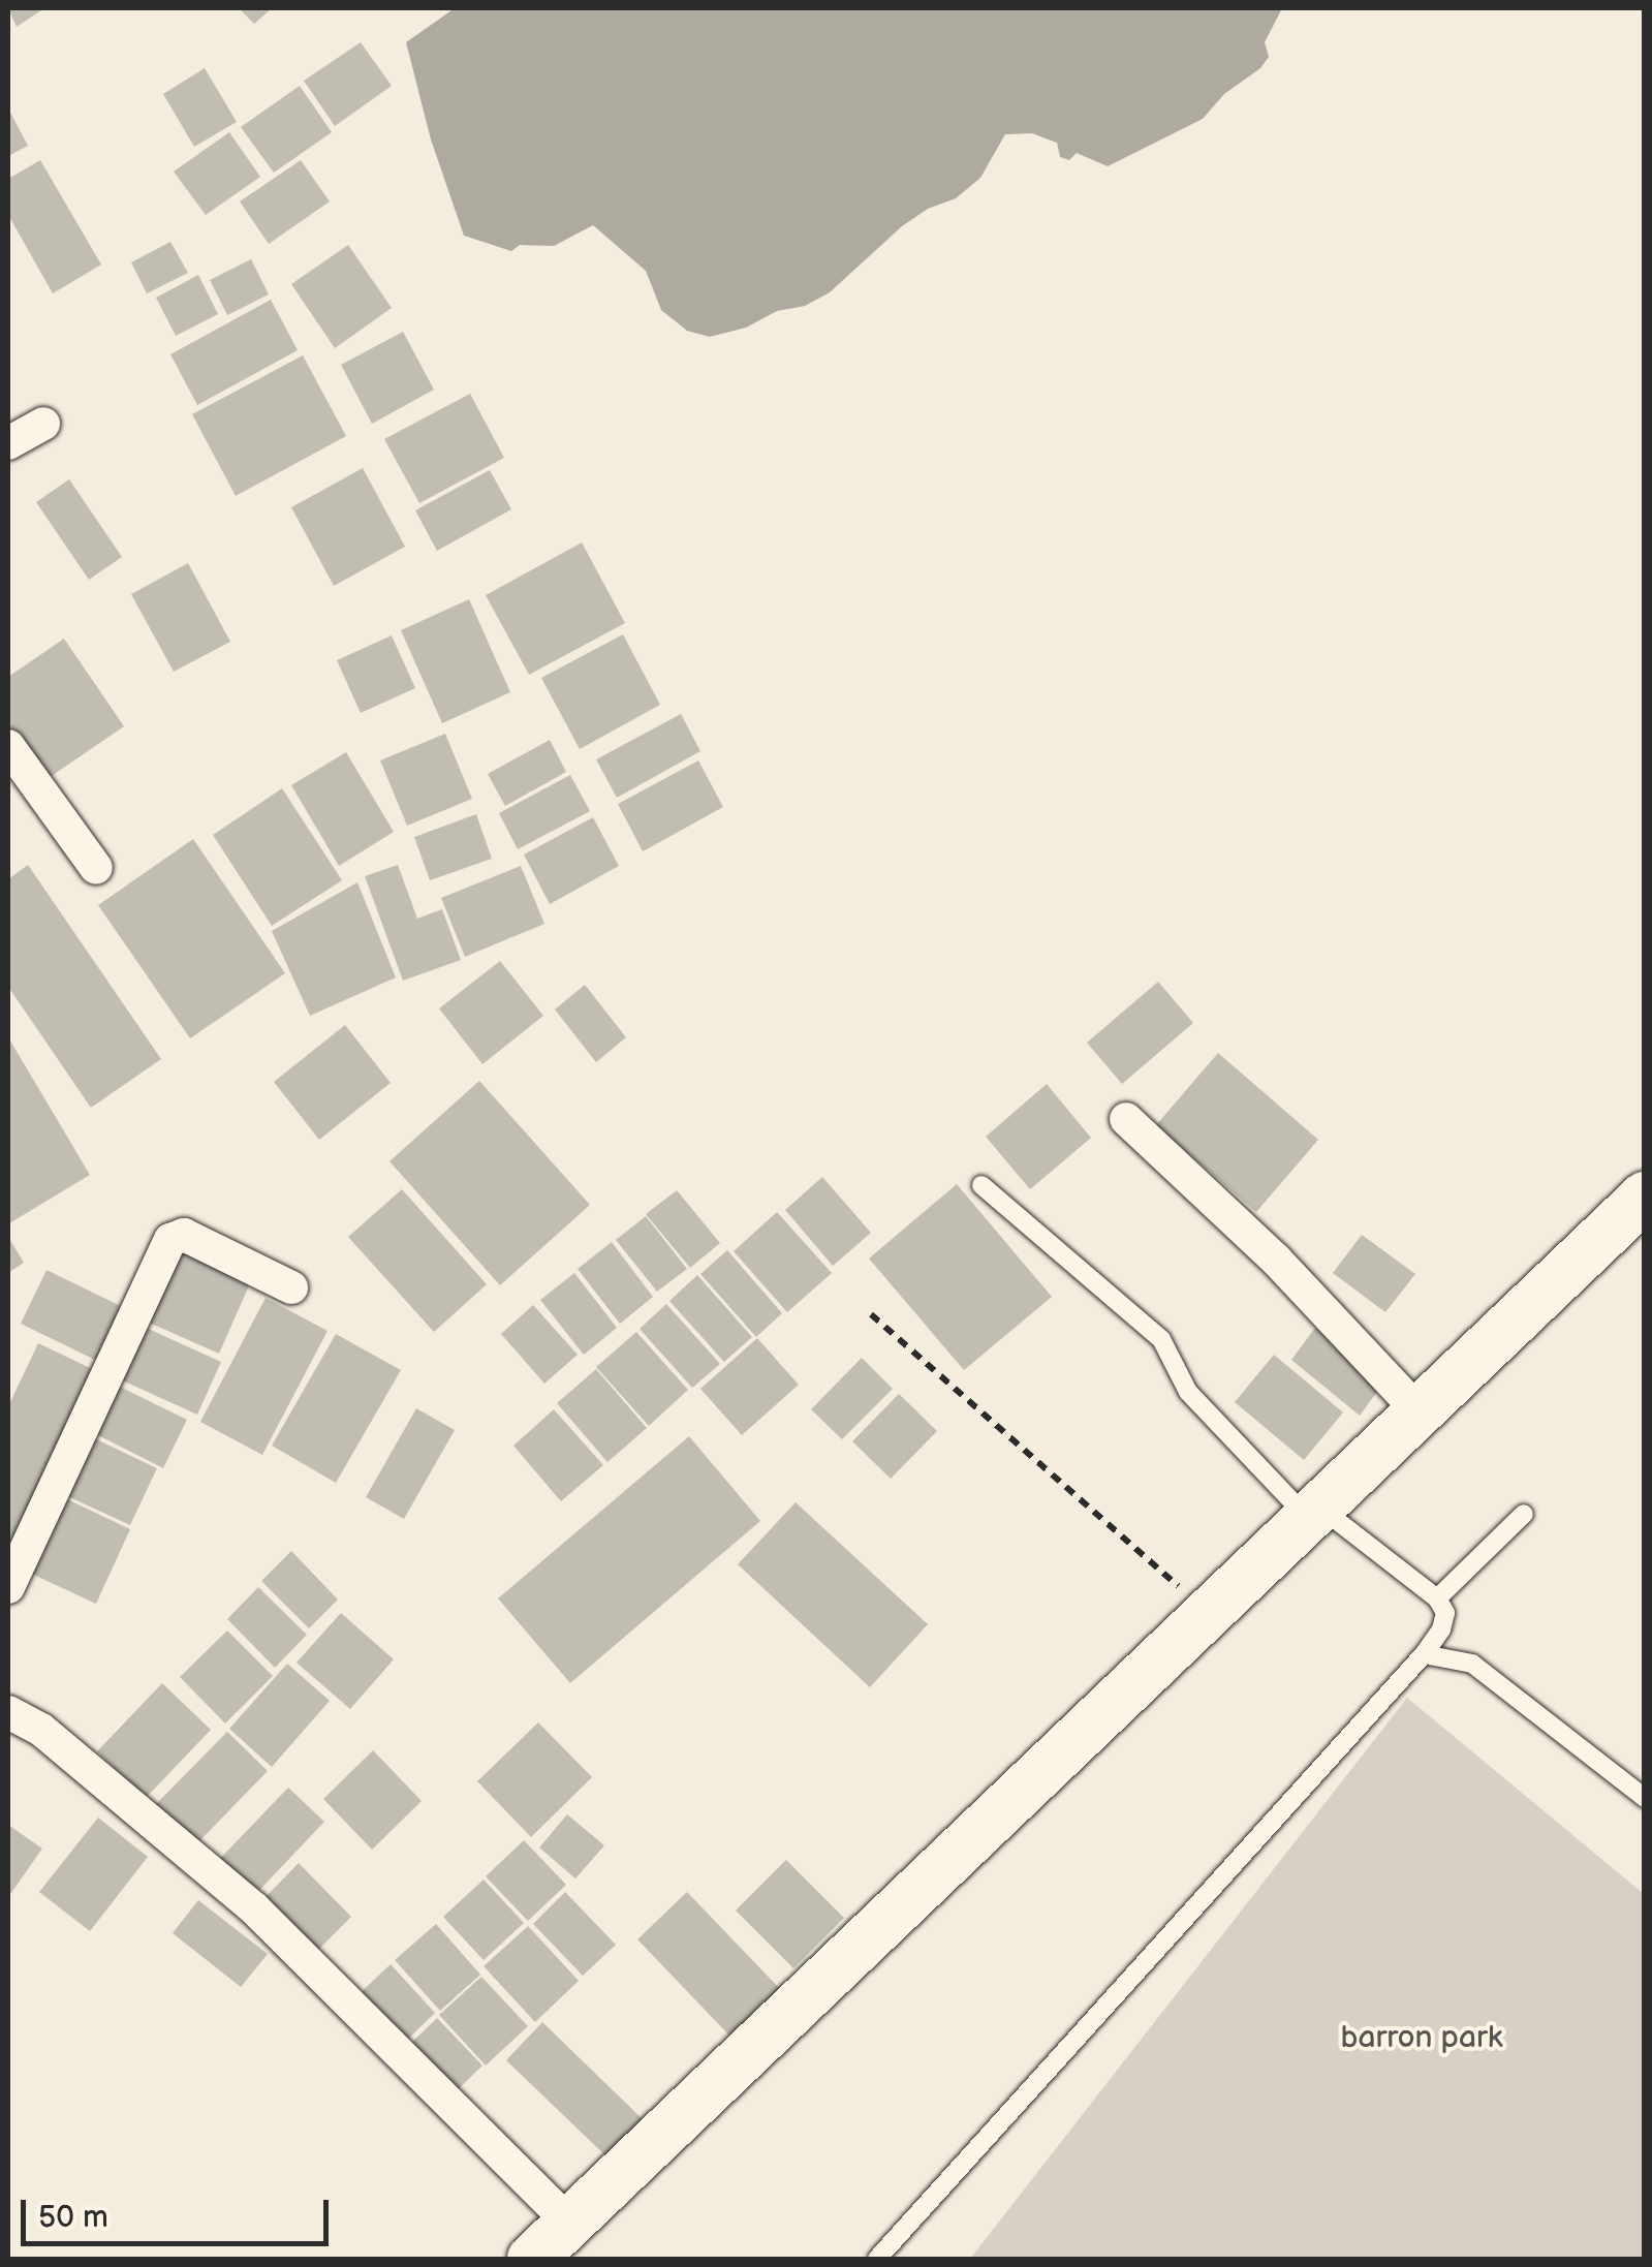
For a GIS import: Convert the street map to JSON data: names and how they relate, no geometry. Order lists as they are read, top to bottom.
{
  "parks": ["barron park"],
  "scale_bar": "50 m"
}
